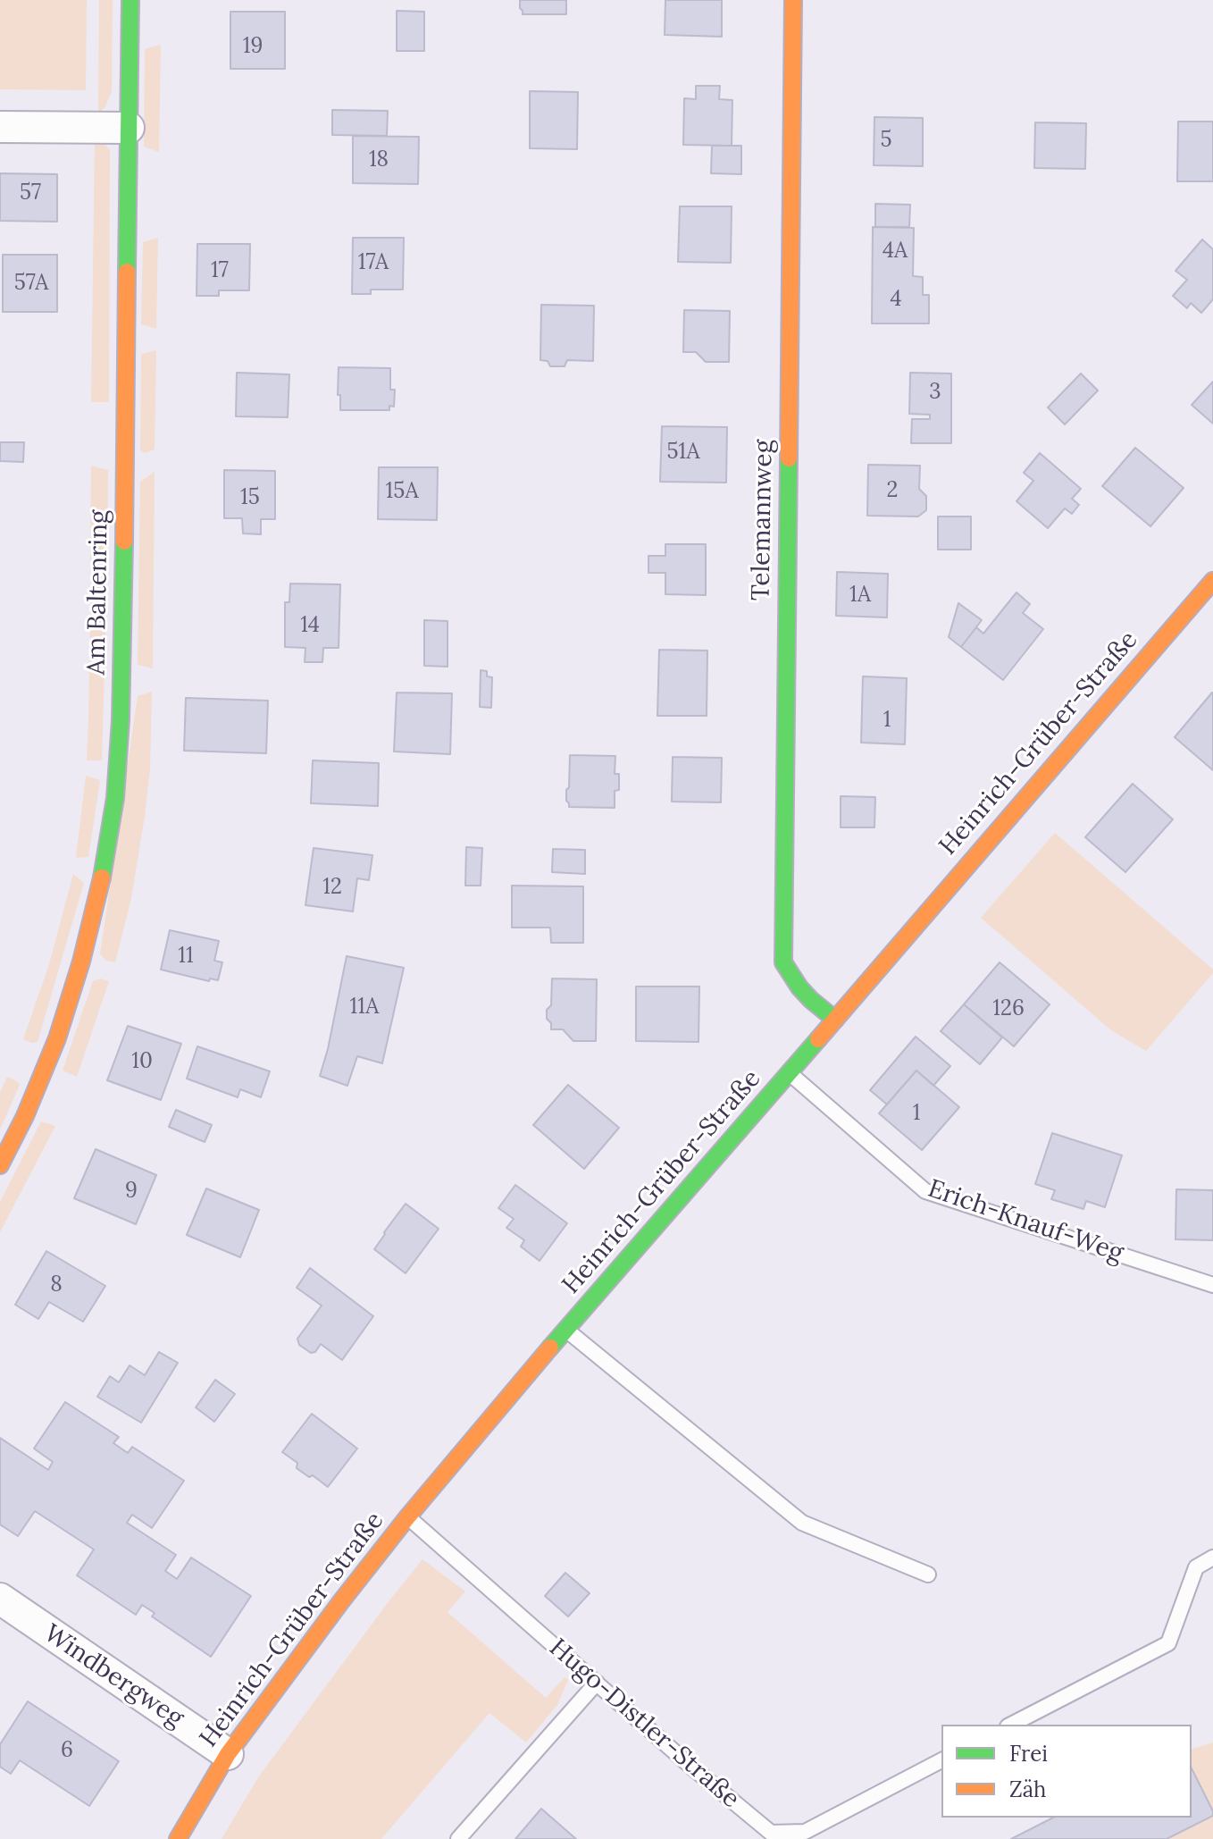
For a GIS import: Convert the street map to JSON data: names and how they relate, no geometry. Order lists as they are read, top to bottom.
{
  "streets": {
    "street": [
      "Telemannweg",
      "Am Baltenring",
      "Heinrich-Grüber-Straße",
      "Windbergweg"
    ],
    "lane": ["Erich-Knauf-Weg", "Hugo-Distler-Straße"]
  },
  "crossings": [
    ["Telemannweg", "Heinrich-Grüber-Straße"],
    ["Heinrich-Grüber-Straße", "Erich-Knauf-Weg"],
    ["Heinrich-Grüber-Straße", "Windbergweg"],
    ["Heinrich-Grüber-Straße", "Hugo-Distler-Straße"]
  ],
  "house_numbers": [
    "19",
    "5",
    "18",
    "57",
    "4A",
    "17A",
    "17",
    "57A",
    "4",
    "3",
    "51A",
    "2",
    "15A",
    "15",
    "1A",
    "14",
    "1",
    "12",
    "11",
    "11A",
    "126",
    "10",
    "1",
    "9",
    "8",
    "6"
  ],
  "legend": ["Frei", "Zäh"]
}
